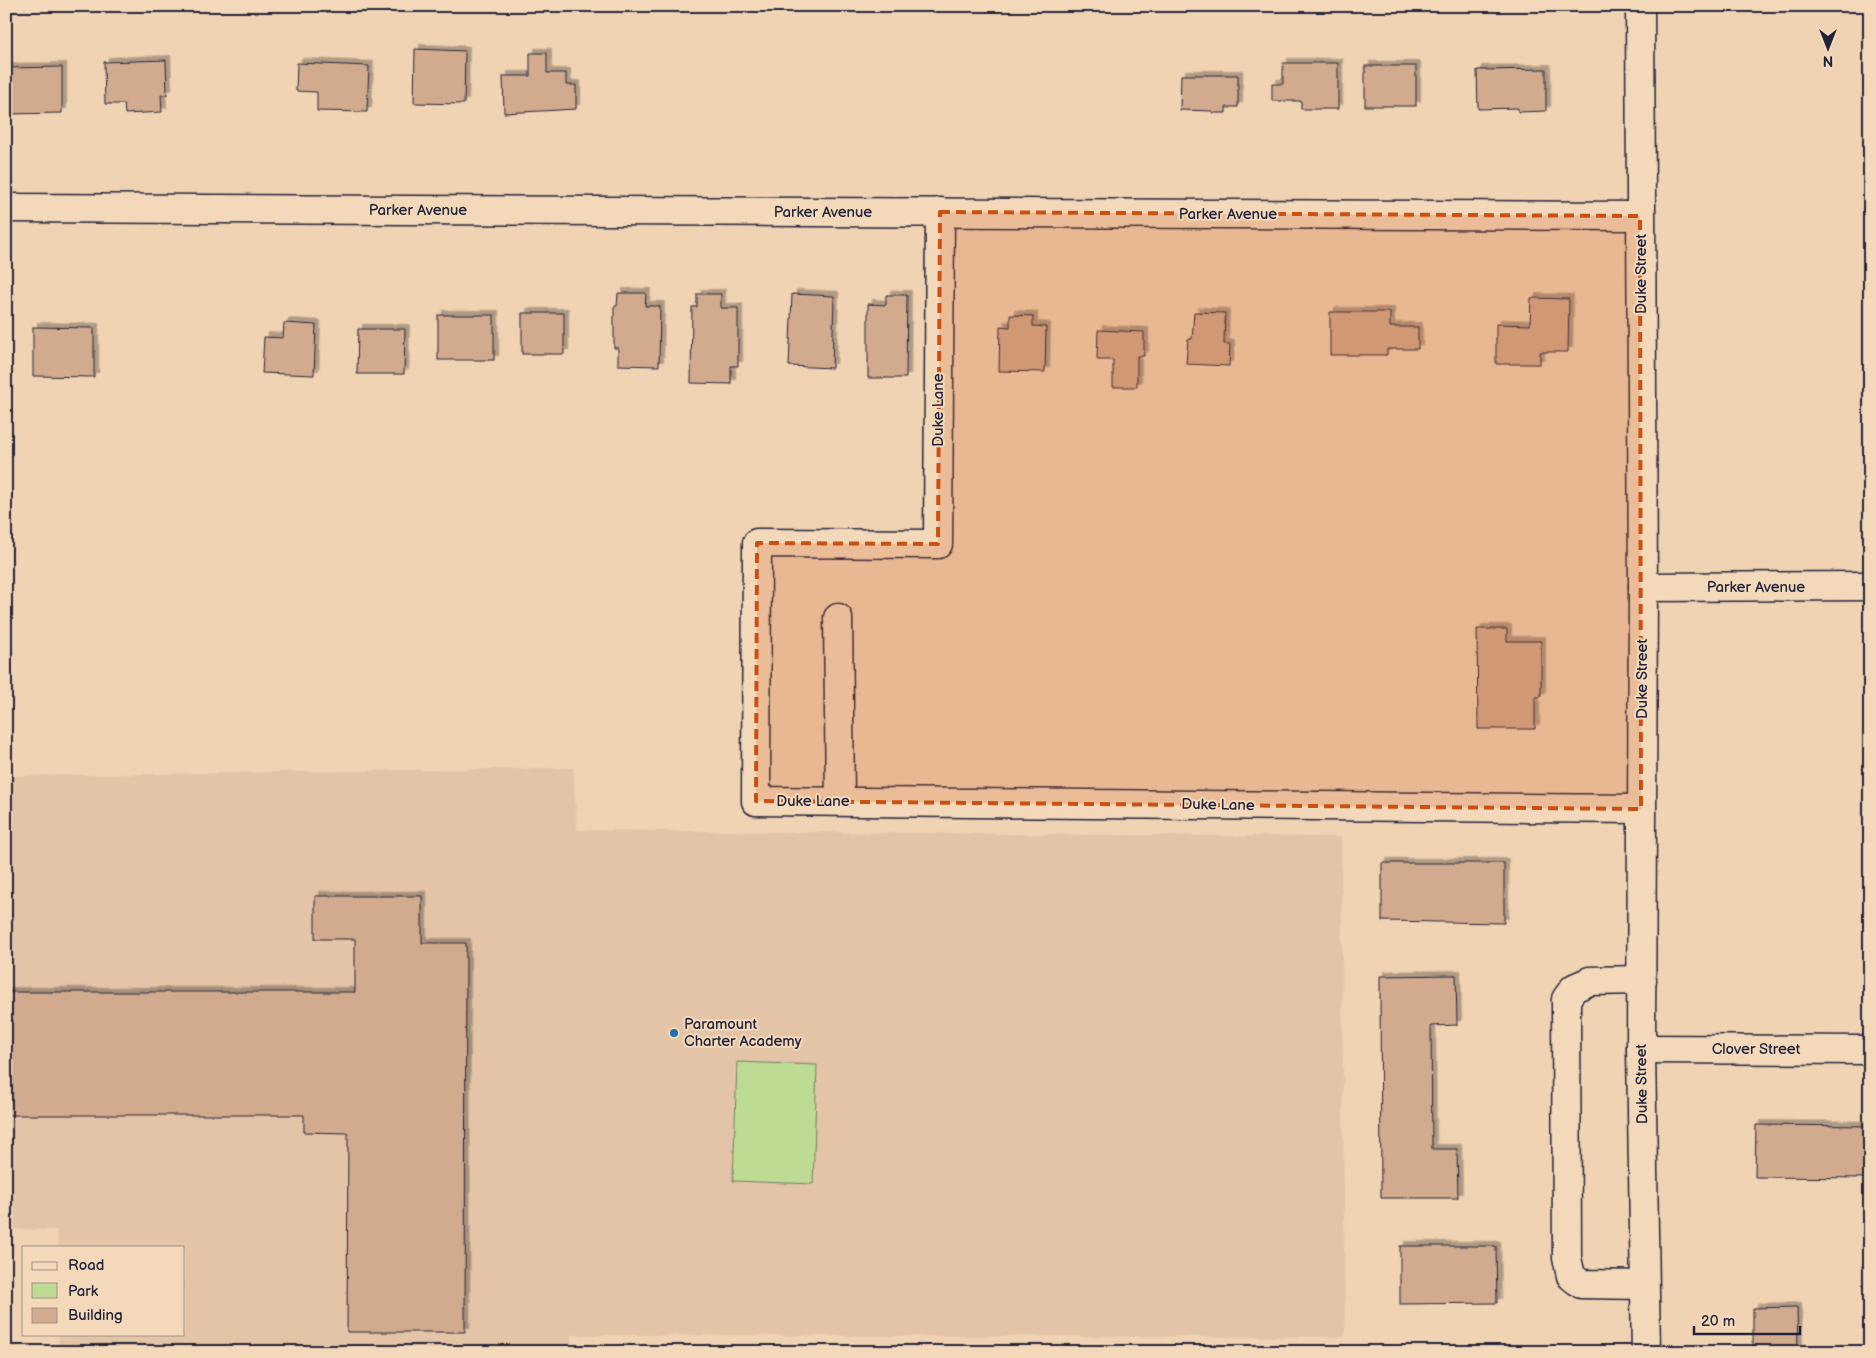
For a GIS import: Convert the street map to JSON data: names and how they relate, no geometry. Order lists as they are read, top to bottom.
{
  "streets": {
    "street": [
      "Parker Avenue",
      "Duke Street",
      "Duke Lane",
      "Clover Street"
    ]
  },
  "crossings": [
    ["Parker Avenue", "Duke Street"],
    ["Parker Avenue", "Duke Lane"],
    ["Duke Street", "Duke Lane"],
    ["Duke Street", "Clover Street"]
  ],
  "places": ["Paramount Charter Academy"],
  "legend": ["Road", "Park", "Building"],
  "scale_bar": "20 m",
  "north": "bottom"
}
